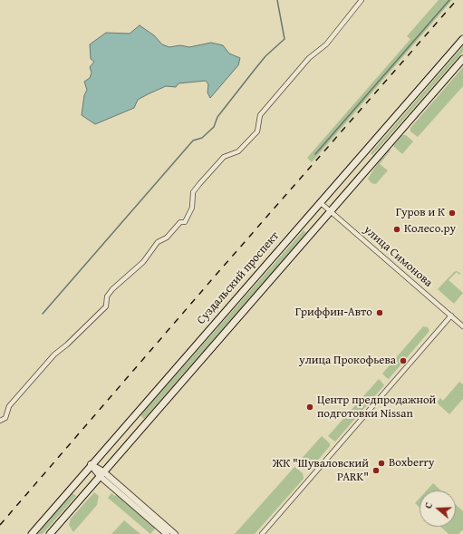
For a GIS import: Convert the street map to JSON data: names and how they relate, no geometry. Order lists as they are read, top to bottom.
{
  "streets": {
    "main road": ["Суздальский проспект"],
    "street": ["улица Симонова"]
  },
  "crossings": [
    ["улица Симонова", "Суздальский проспект"]
  ],
  "places": [
    "Гуров и К",
    "Колесо.ру",
    "Гриффин-Авто",
    "улица Прокофьева",
    "Центр предпродажной подготовки Nissan",
    "Boxberry",
    "ЖК \"Шуваловский PARK\""
  ],
  "north": "left"
}
